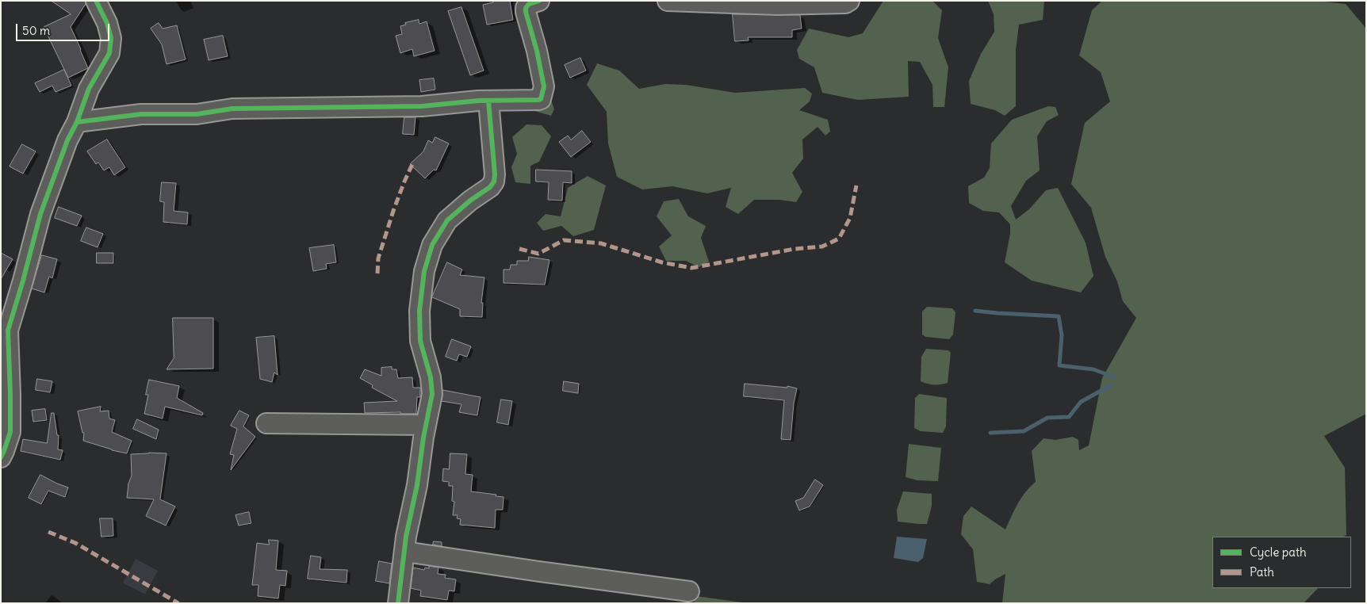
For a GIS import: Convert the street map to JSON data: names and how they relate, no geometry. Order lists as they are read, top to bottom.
{
  "legend": ["Cycle path", "Path"],
  "scale_bar": "50 m"
}
